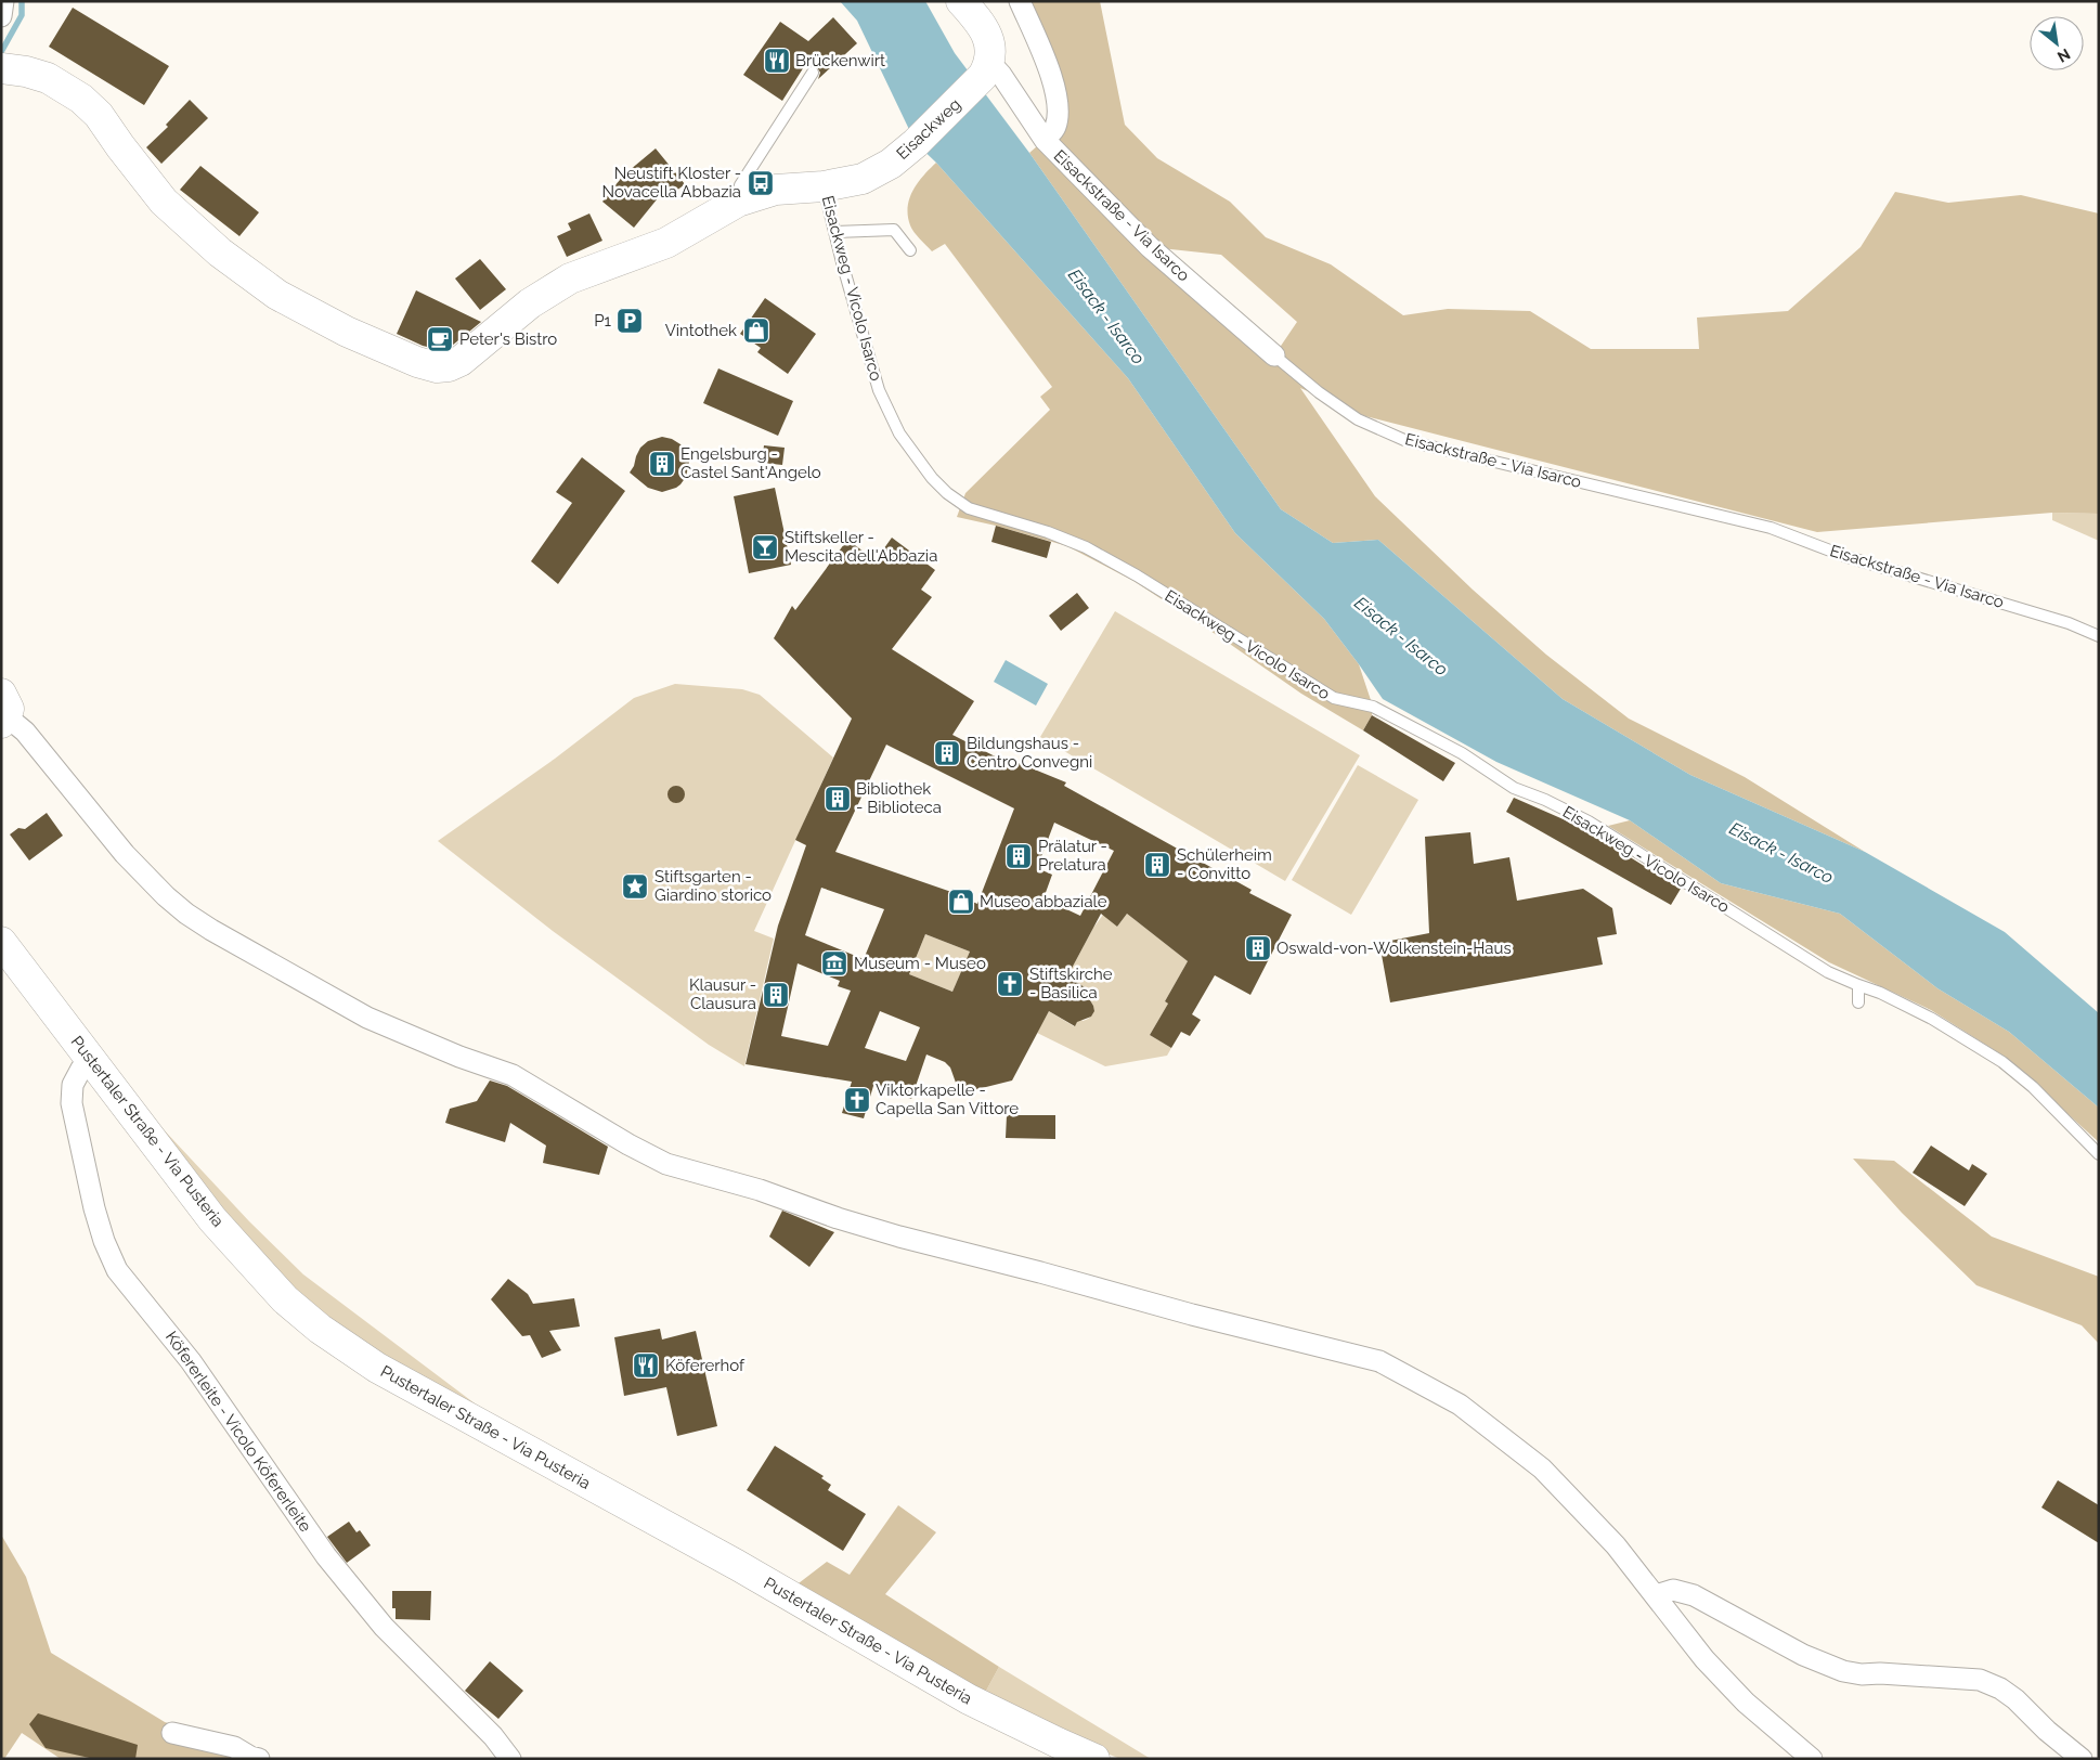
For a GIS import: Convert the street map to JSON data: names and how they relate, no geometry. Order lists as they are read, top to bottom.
{
  "streets": {
    "main road": ["Eisackweg", "Pustertaler Straße - Via Pusteria"],
    "street": ["Eisackstraße - Via Isarco", "Köfererleite - Vicolo Köfererleite"],
    "lane": ["Eisackweg - Vicolo Isarco"]
  },
  "crossings": [
    ["Eisackweg", "Eisackstraße - Via Isarco"],
    ["Eisackweg", "Eisackweg - Vicolo Isarco"],
    ["Pustertaler Straße - Via Pusteria", "Köfererleite - Vicolo Köfererleite"]
  ],
  "water": ["Eisack - Isarco"],
  "places": {
    "restaurant": ["Brückenwirt", "Köfererhof"],
    "bus stop": ["Neustift Kloster - Novacella Abbazia"],
    "parking": ["P1"],
    "shop": ["Vintothek", "Museo abbaziale"],
    "cafe": ["Peter's Bistro"],
    "building": [
      "Engelsburg - Castel Sant'Angelo",
      "Bildungshaus - Centro Convegni",
      "Bibliothek - Biblioteca",
      "Prälatur - Prelatura",
      "Schülerheim - Convitto",
      "Oswald-von-Wolkenstein-Haus",
      "Klausur - Clausura"
    ],
    "bar": ["Stiftskeller - Mescita dell'Abbazia"],
    "place": ["Stiftsgarten - Giardino storico"],
    "museum": ["Museum - Museo"],
    "church": ["Stiftskirche - Basilica", "Viktorkapelle - Capella San Vittore"]
  },
  "north": "bottom right"
}
